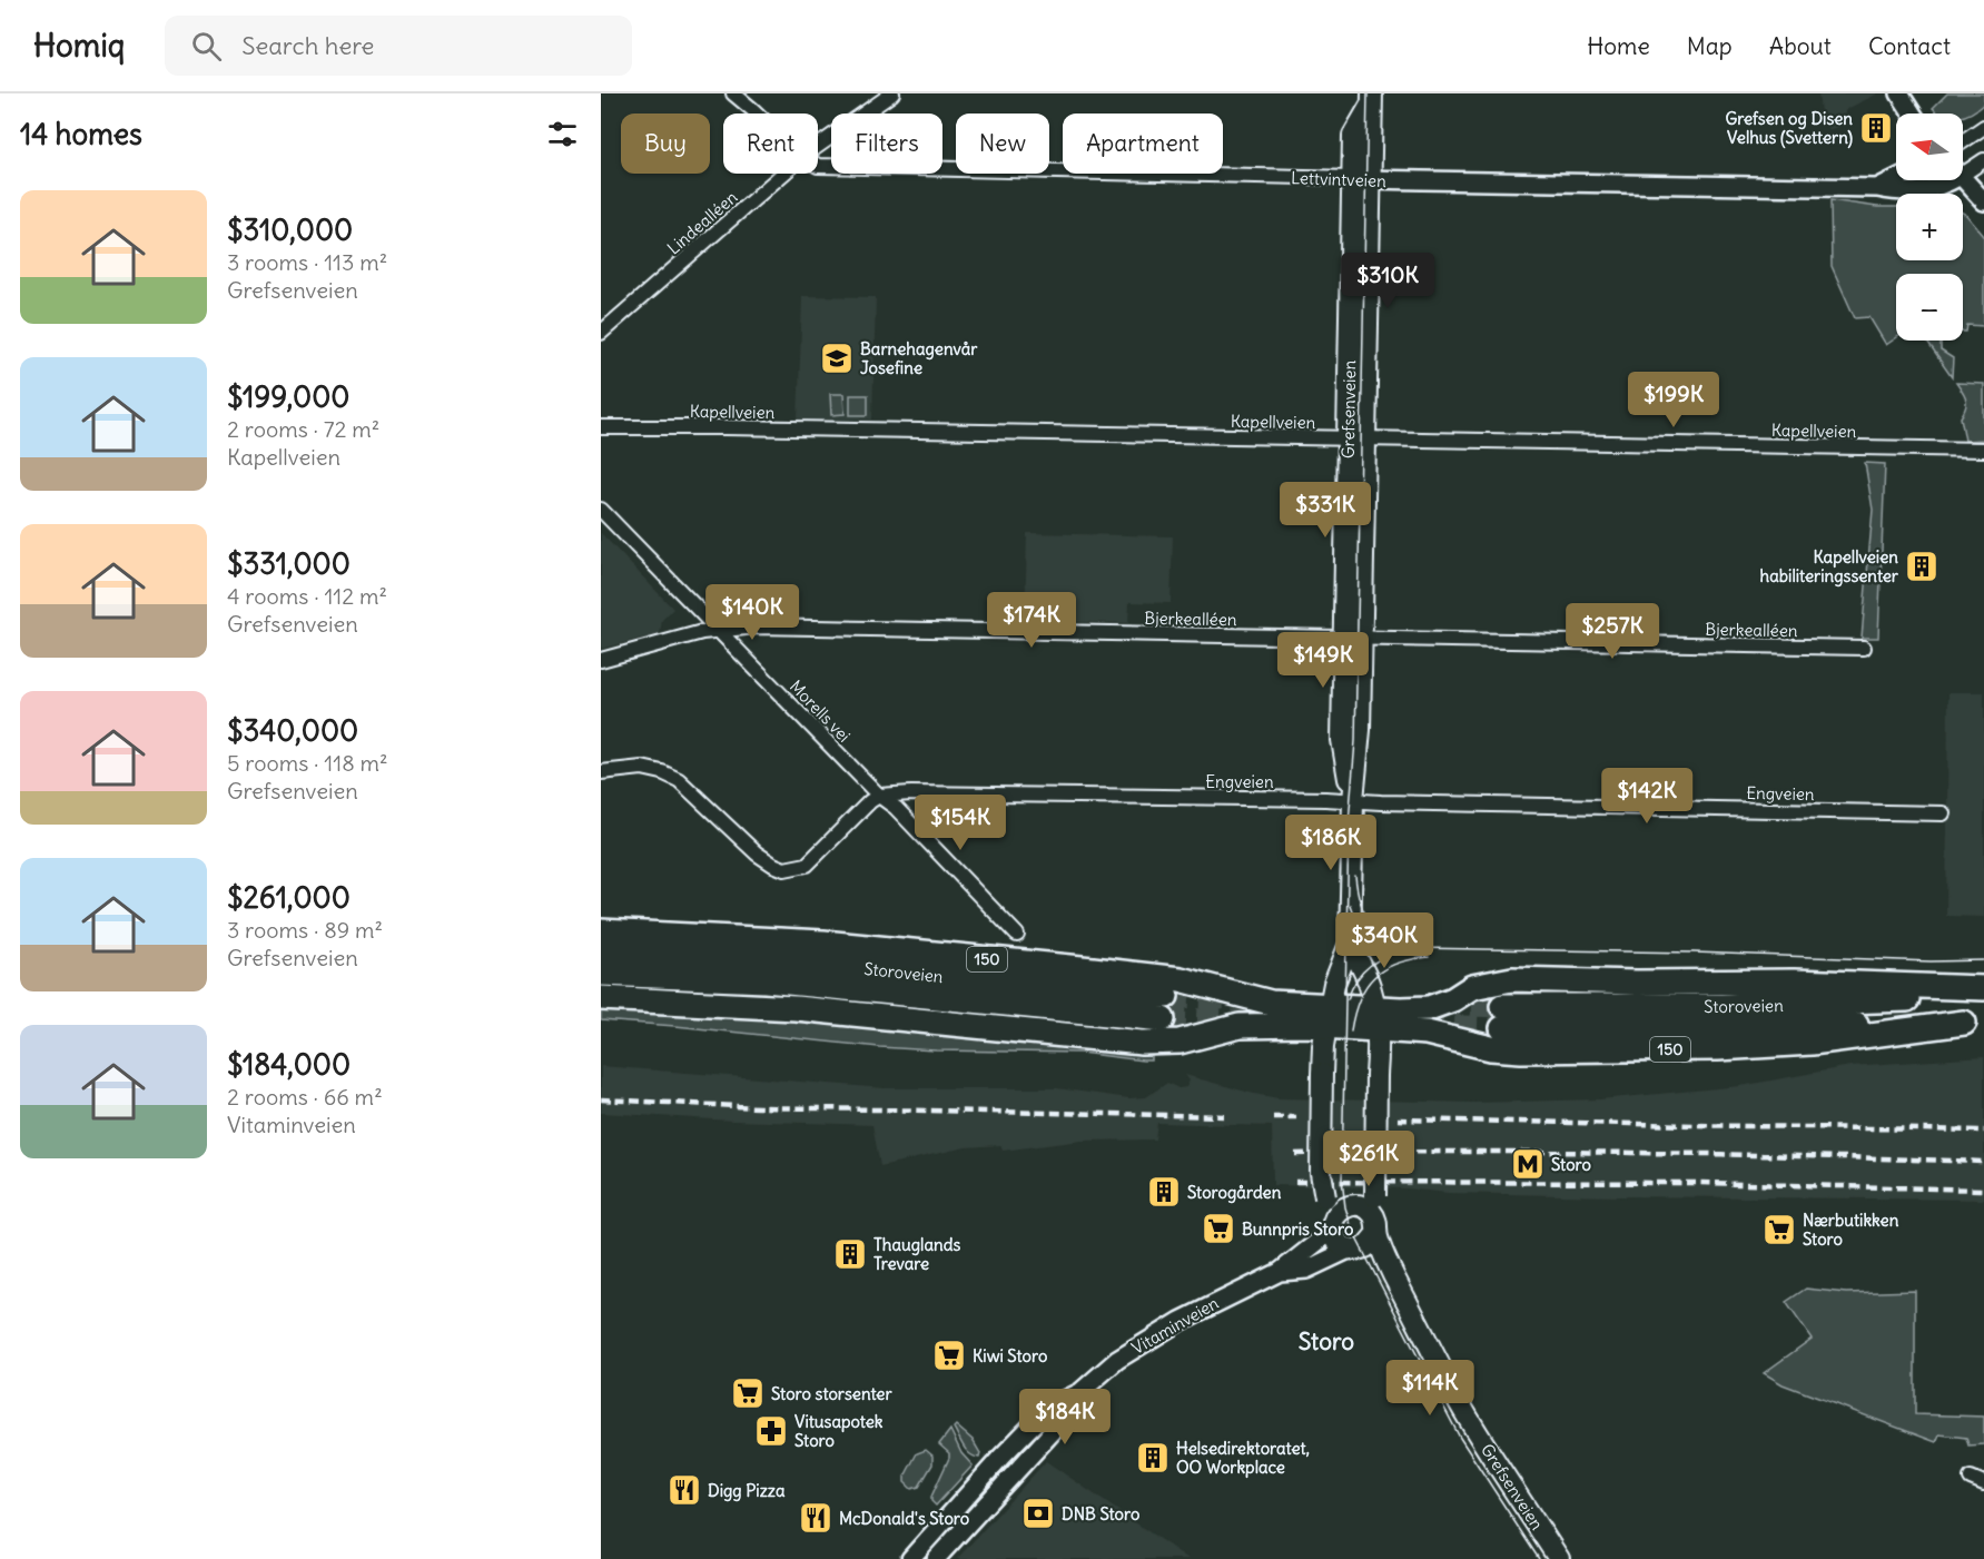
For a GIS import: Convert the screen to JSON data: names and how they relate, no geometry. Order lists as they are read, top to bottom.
{
  "streets": {
    "highway": ["150", "Storoveien"],
    "main road": ["Grefsenveien"],
    "street": [
      "Lettvintveien",
      "Lindealléen",
      "Kapellveien",
      "Bjerkealléen",
      "Morells vei",
      "Engveien",
      "Vitaminveien"
    ]
  },
  "crossings": [
    ["Lettvintveien", "Grefsenveien"],
    ["Grefsenveien", "Kapellveien"],
    ["Grefsenveien", "Bjerkealléen"],
    ["Grefsenveien", "Engveien"],
    ["Grefsenveien", "150"],
    ["Grefsenveien", "Vitaminveien"],
    ["Bjerkealléen", "Morells vei"],
    ["Morells vei", "Engveien"],
    ["150", "Storoveien"]
  ],
  "districts": ["Storo"],
  "places": {
    "building": [
      "Grefsen og Disen Velhus (Svettern)",
      "Kapellveien habiliteringssenter",
      "Storogården",
      "Thauglands Trevare",
      "Helsedirektoratet, OO Workplace"
    ],
    "school or university": ["Barnehagenvår Josefine"],
    "metro station": ["Storo"],
    "supermarket": [
      "Bunnpris Storo",
      "Nærbutikken Storo",
      "Kiwi Storo",
      "Storo storsenter"
    ],
    "pharmacy": ["Vitusapotek Storo"],
    "restaurant": ["Digg Pizza", "McDonald's Storo"],
    "bank": ["DNB Storo"]
  },
  "north": "left",
  "page": {
    "header": "Homiq",
    "search": "Search here",
    "nav": [
      "Home",
      "Map",
      "About",
      "Contact"
    ],
    "heading": "14 homes",
    "map_buttons": ["+", "−"],
    "chip": [
      "Buy",
      "Rent",
      "Filters",
      "New",
      "Apartment"
    ],
    "list": [
      {
        "name": "$310,000",
        "note": "3 rooms · 113 m² · Grefsenveien"
      },
      {
        "name": "$199,000",
        "note": "2 rooms · 72 m² · Kapellveien"
      },
      {
        "name": "$331,000",
        "note": "4 rooms · 112 m² · Grefsenveien"
      },
      {
        "name": "$340,000",
        "note": "5 rooms · 118 m² · Grefsenveien"
      },
      {
        "name": "$261,000",
        "note": "3 rooms · 89 m² · Grefsenveien"
      },
      {
        "name": "$184,000",
        "note": "2 rooms · 66 m² · Vitaminveien"
      }
    ],
    "price": [
      "$310K",
      "$199K",
      "$331K",
      "$140K",
      "$174K",
      "$257K",
      "$149K",
      "$142K",
      "$154K",
      "$186K",
      "$340K",
      "$261K",
      "$114K",
      "$184K"
    ]
  }
}
